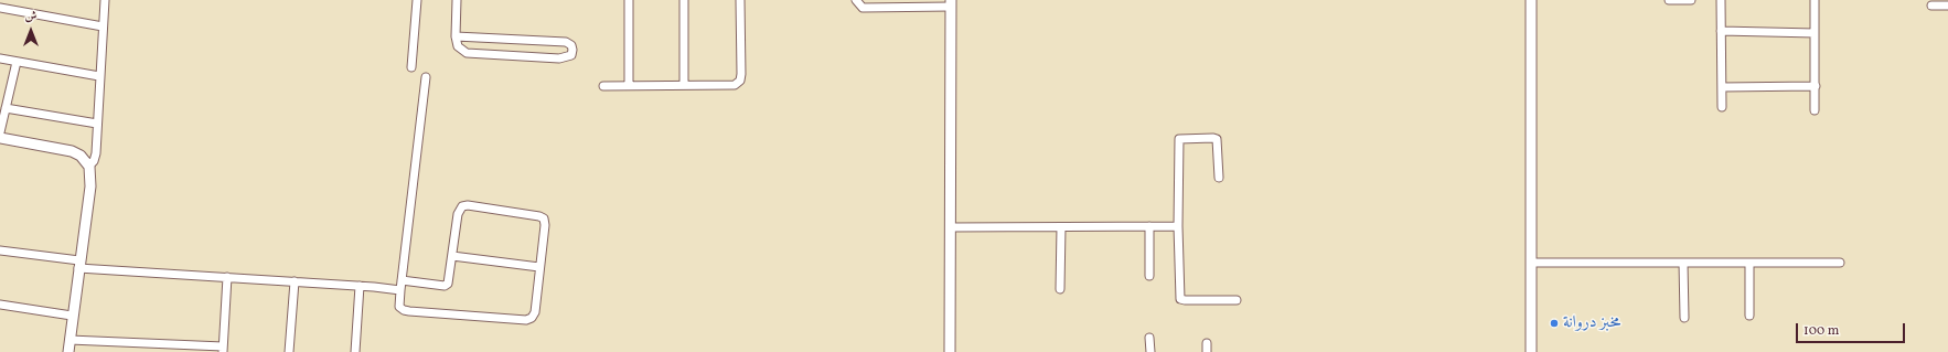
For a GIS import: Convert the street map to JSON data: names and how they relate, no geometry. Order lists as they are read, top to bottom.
{
  "places": ["مخبز دروانة"],
  "scale_bar": "100 m",
  "north": "top"
}
